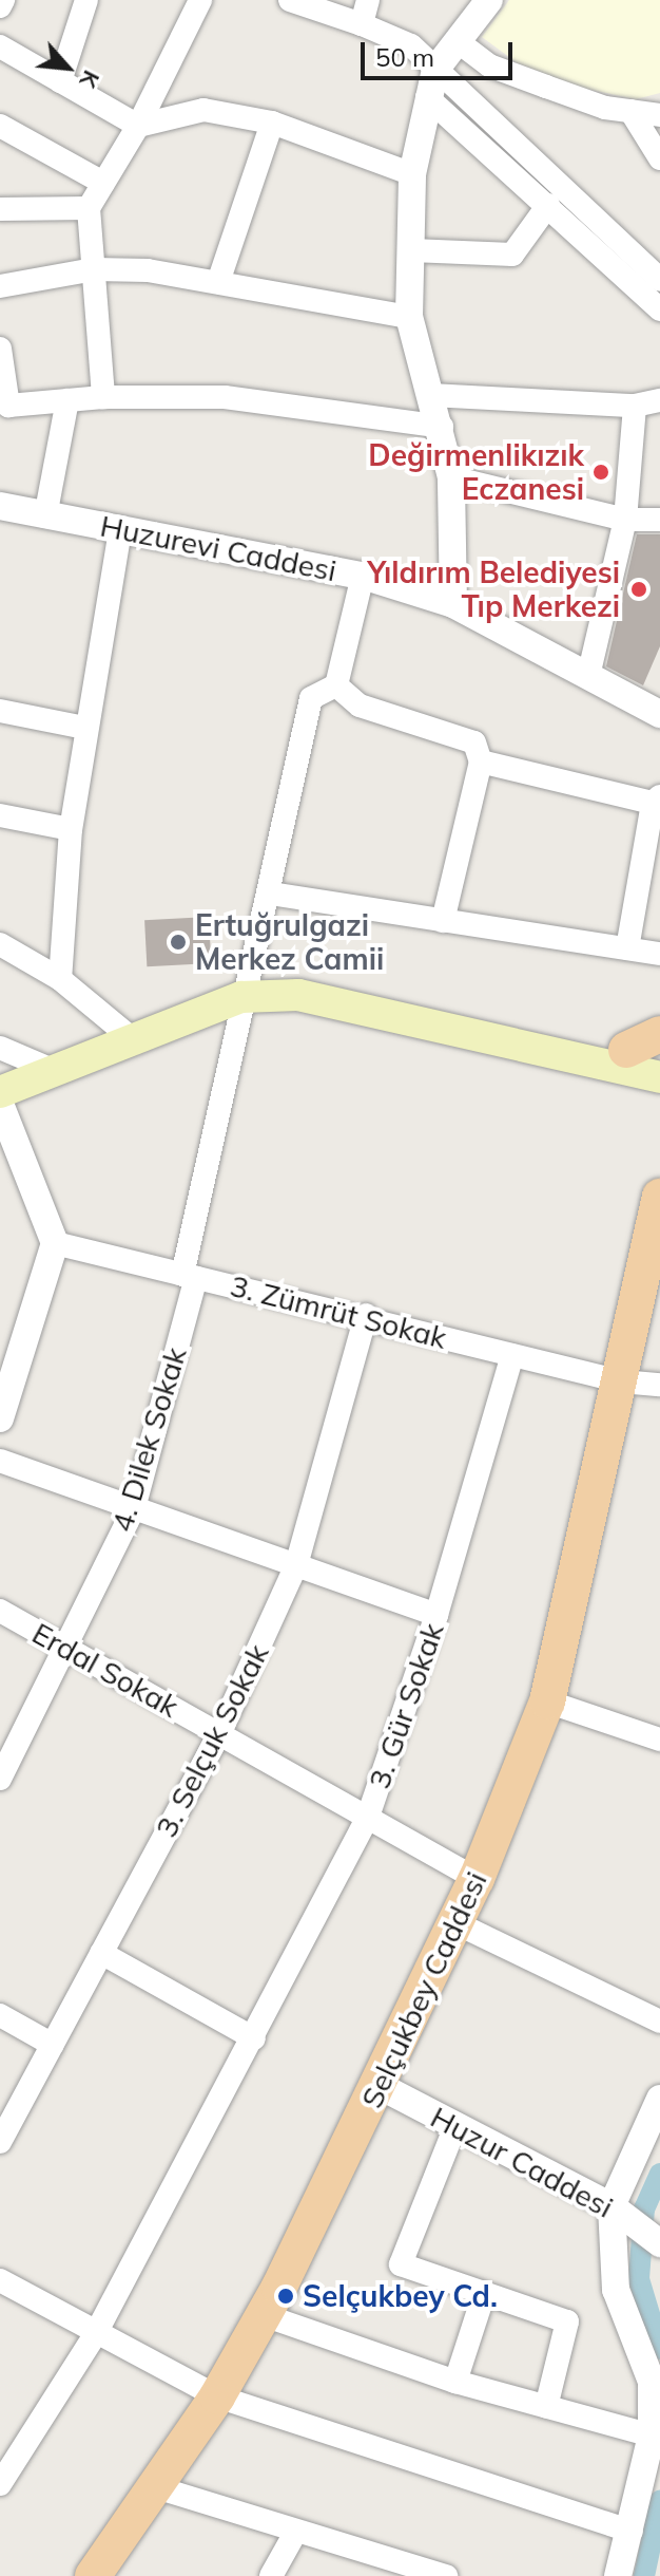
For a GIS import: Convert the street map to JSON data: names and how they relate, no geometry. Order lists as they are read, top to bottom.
{
  "streets": {
    "main road": ["Selçukbey Caddesi"],
    "street": [
      "Huzurevi Caddesi",
      "3. Zümrüt Sokak",
      "4. Dilek Sokak",
      "Erdal Sokak",
      "3. Gür Sokak",
      "3. Selçuk Sokak",
      "Huzur Caddesi"
    ]
  },
  "crossings": [
    ["3. Zümrüt Sokak", "4. Dilek Sokak"],
    ["3. Zümrüt Sokak", "3. Gür Sokak"],
    ["3. Zümrüt Sokak", "3. Selçuk Sokak"],
    ["3. Zümrüt Sokak", "Selçukbey Caddesi"],
    ["4. Dilek Sokak", "Erdal Sokak"],
    ["Erdal Sokak", "3. Gür Sokak"],
    ["Erdal Sokak", "3. Selçuk Sokak"],
    ["Erdal Sokak", "Selçukbey Caddesi"],
    ["Selçukbey Caddesi", "Huzur Caddesi"]
  ],
  "places": [
    "Değirmenlikızık Eczanesi",
    "Yıldırım Belediyesi Tıp Merkezi",
    "Ertuğrulgazi Merkez Camii",
    "Selçukbey Cd."
  ],
  "scale_bar": "50 m",
  "north": "bottom right"
}
